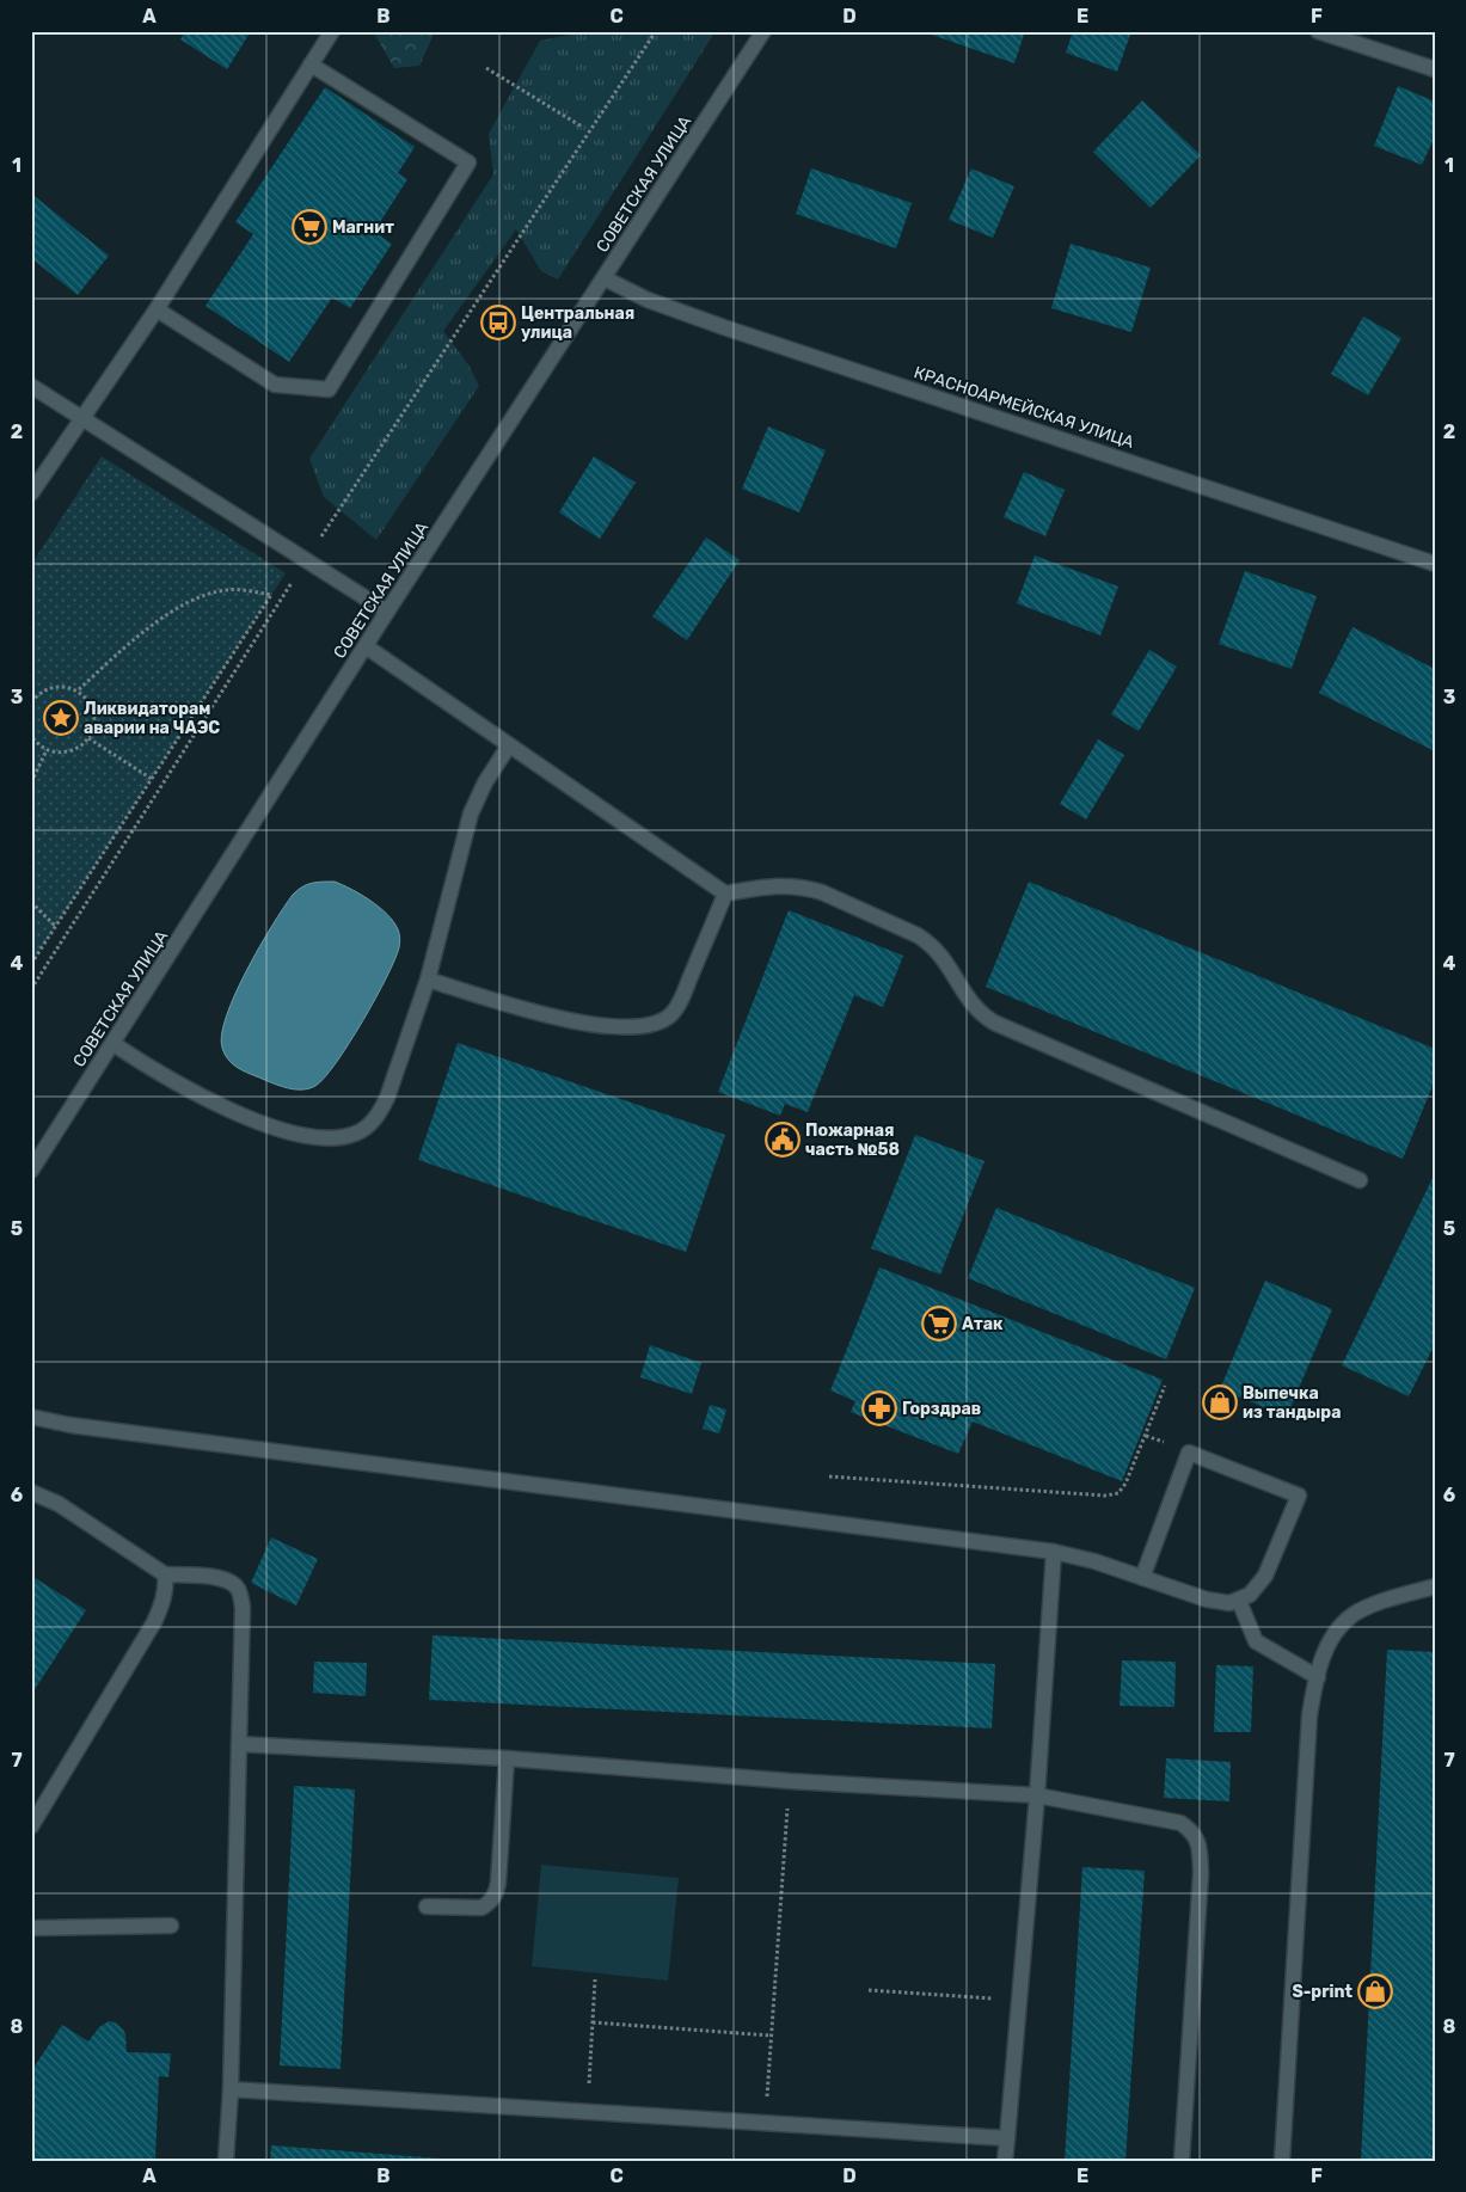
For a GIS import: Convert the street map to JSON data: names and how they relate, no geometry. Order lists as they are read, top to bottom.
{
  "streets": {
    "street": ["СОВЕТСКАЯ УЛИЦА", "КРАСНОАРМЕЙСКАЯ УЛИЦА"]
  },
  "crossings": [
    ["СОВЕТСКАЯ УЛИЦА", "КРАСНОАРМЕЙСКАЯ УЛИЦА"]
  ],
  "places": {
    "supermarket": ["Магнит", "Атак"],
    "bus stop": ["Центральная улица"],
    "place": ["Ликвидаторам аварии на ЧАЭС"],
    "public building": ["Пожарная часть №58"],
    "shop": ["Выпечка из тандыра", "S-print"],
    "pharmacy": ["Горздрав"]
  },
  "grid": {
    "columns": [
      "A",
      "B",
      "C",
      "D",
      "E",
      "F"
    ],
    "rows": [
      "1",
      "2",
      "3",
      "4",
      "5",
      "6",
      "7",
      "8"
    ]
  }
}
